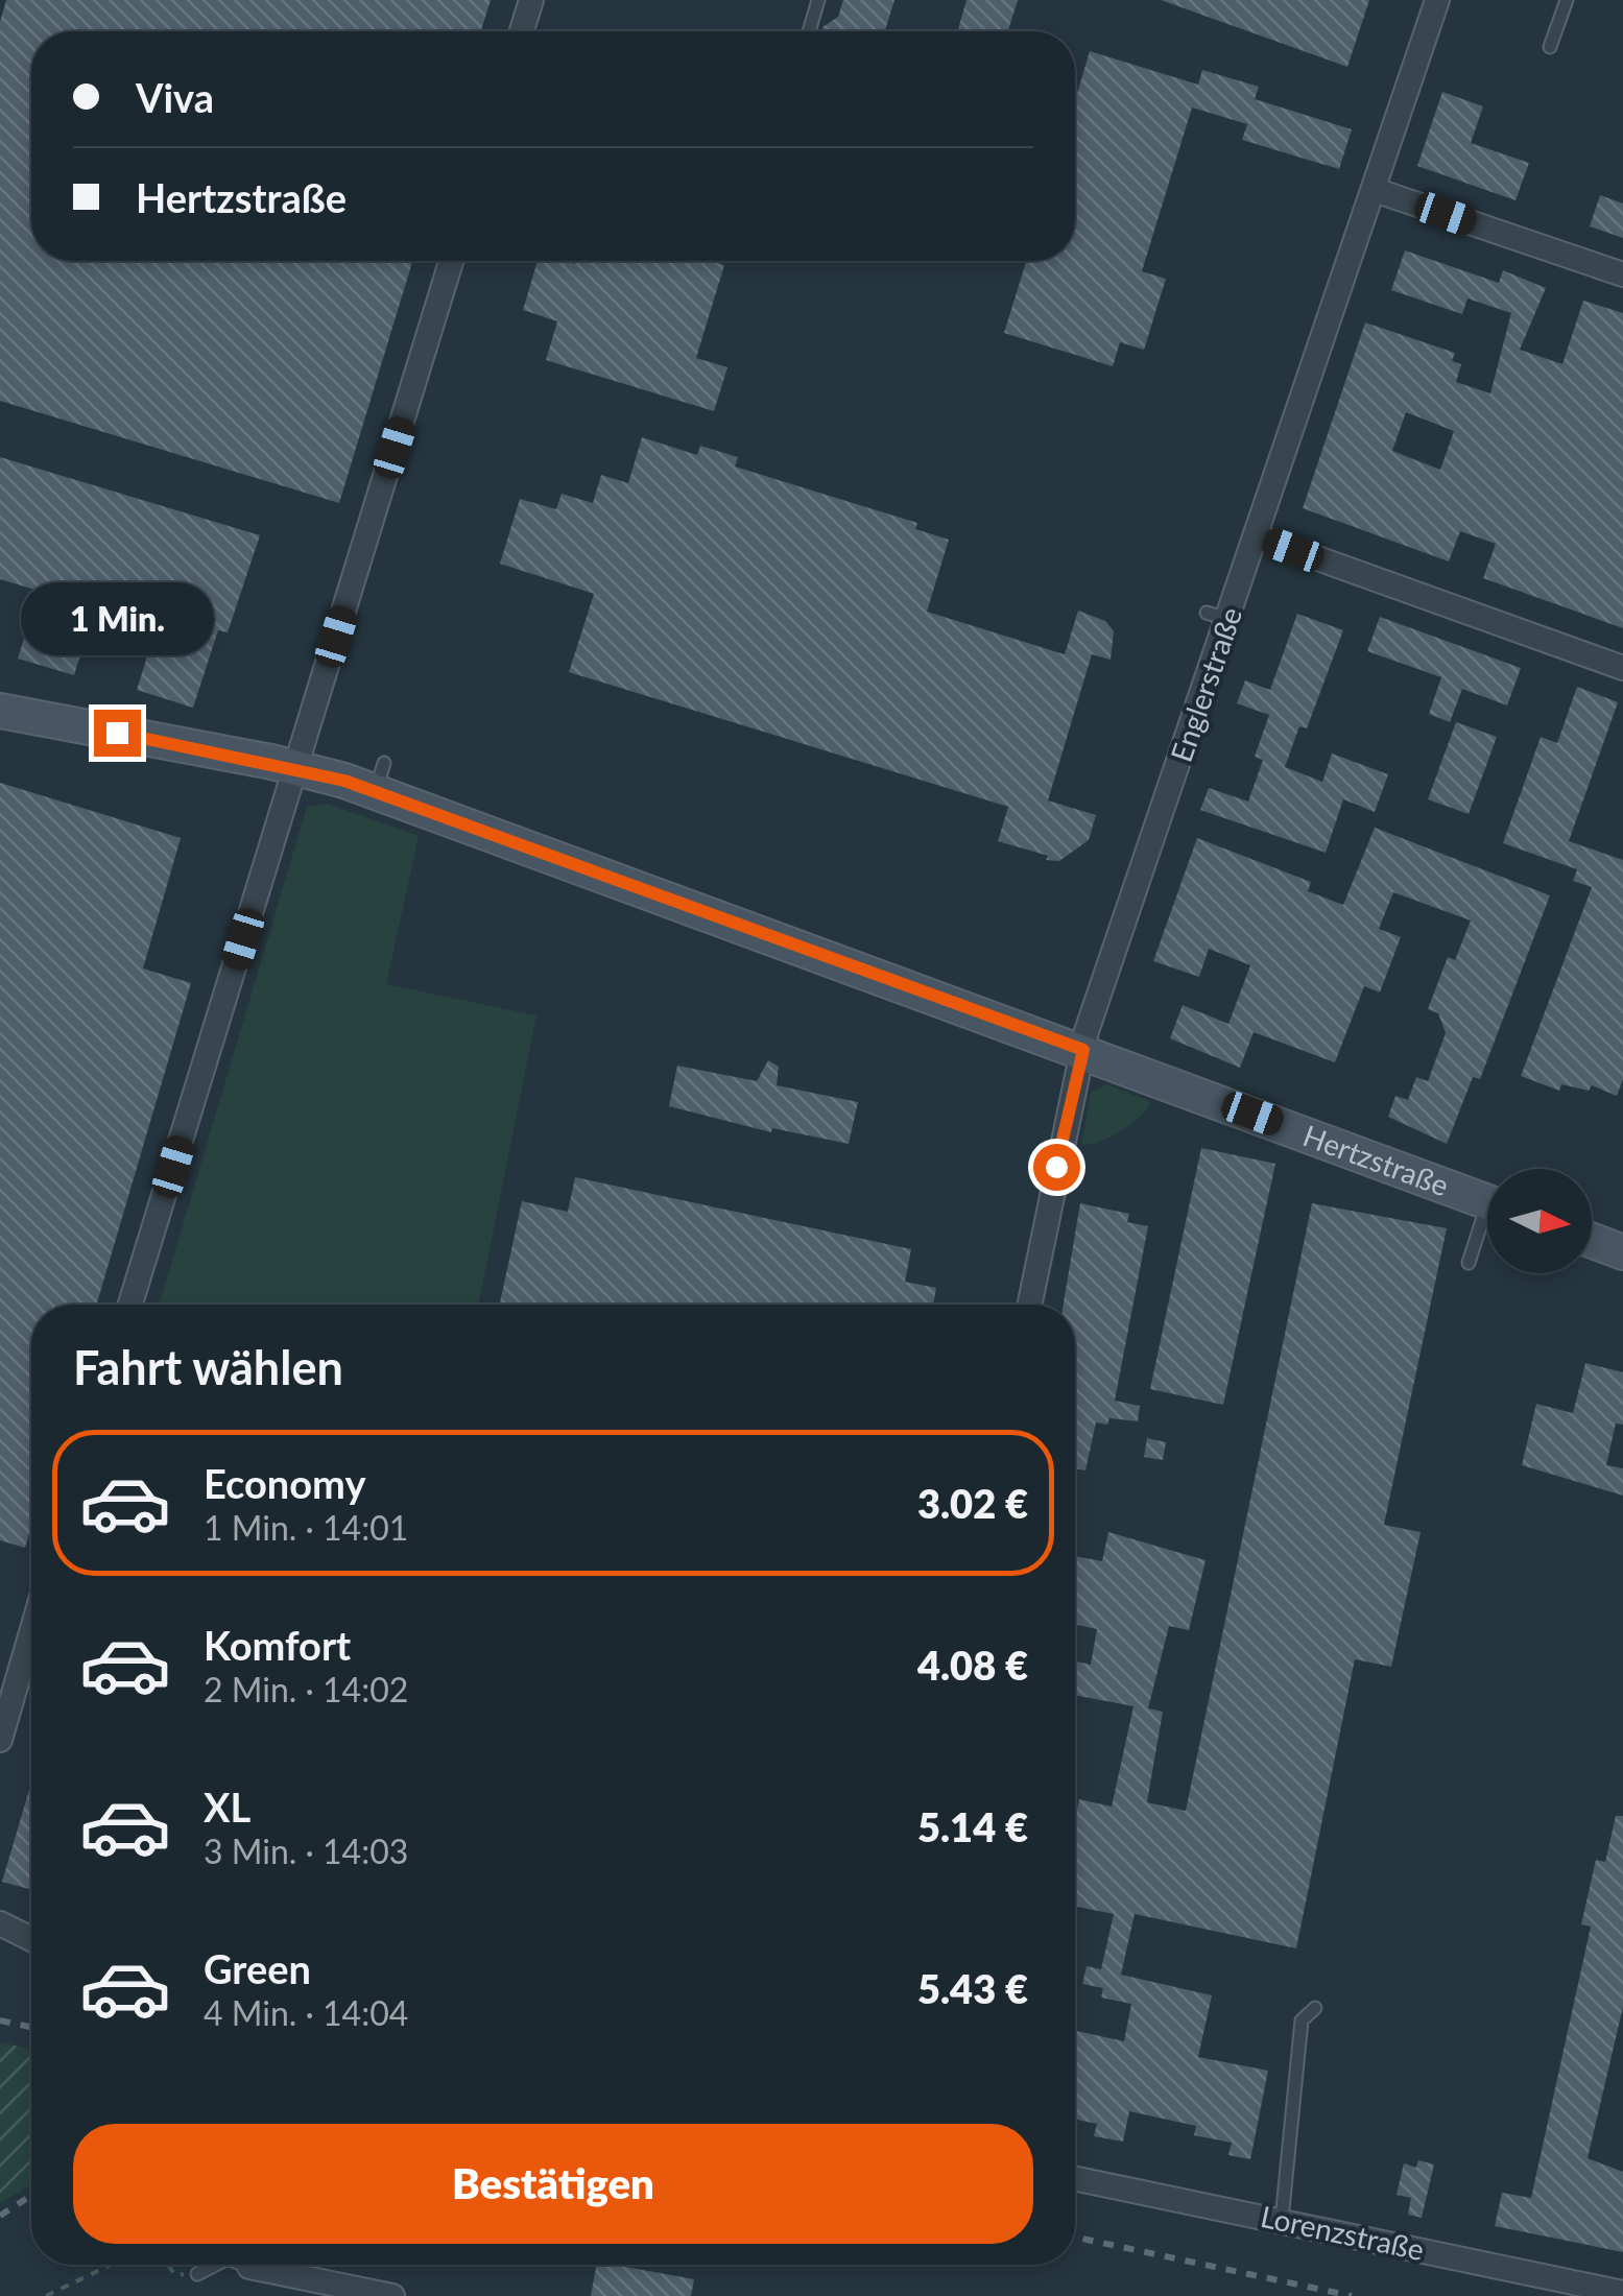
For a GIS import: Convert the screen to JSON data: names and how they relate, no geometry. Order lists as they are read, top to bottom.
{
  "streets": {
    "street": ["Englerstraße", "Hertzstraße", "Lorenzstraße"]
  },
  "crossings": [
    ["Englerstraße", "Hertzstraße"]
  ],
  "north": "right",
  "page": {
    "banner": ["Viva", "Hertzstraße"],
    "bubble": "1 Min.",
    "heading": "Fahrt wählen",
    "list": [
      {
        "name": "Economy",
        "note": "1 Min. · 14:01",
        "value": "3.02 €"
      },
      {
        "name": "Komfort",
        "note": "2 Min. · 14:02",
        "value": "4.08 €"
      },
      {
        "name": "XL",
        "note": "3 Min. · 14:03",
        "value": "5.14 €"
      },
      {
        "name": "Green",
        "note": "4 Min. · 14:04",
        "value": "5.43 €"
      }
    ],
    "buttons": "Bestätigen"
  }
}
